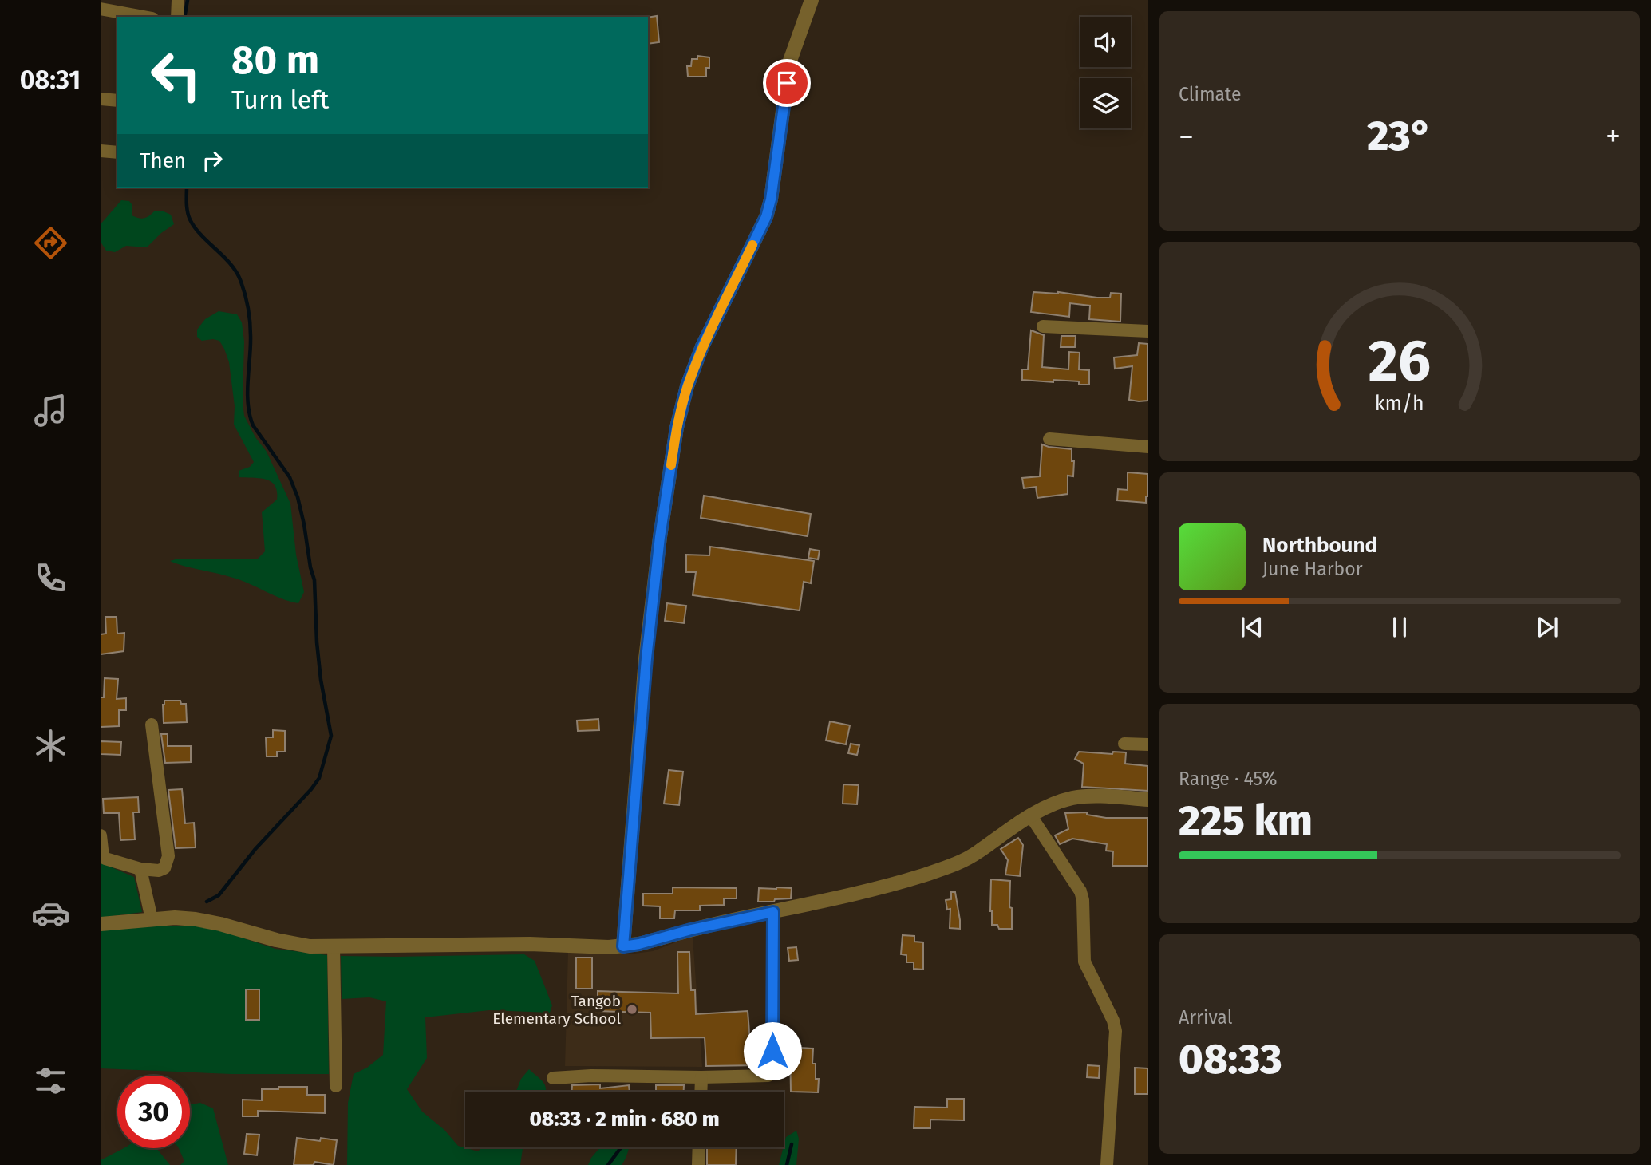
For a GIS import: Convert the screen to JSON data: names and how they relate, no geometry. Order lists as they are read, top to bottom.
{
  "places": ["Tangob Elementary School"],
  "page": {
    "tabs": "08:31",
    "tile": [
      "Climate",
      ["Range · 45%", "225 km"],
      ["Arrival", "08:33"]
    ],
    "turn": ["80 m", "Turn left"],
    "heat": ["−", "23°", "+"],
    "then": "Then",
    "song": ["Northbound", "June Harbor"],
    "limit": "30",
    "trip": "08:33 · 2 min · 680 m",
    "gauge": ["26", "km/h"]
  }
}
